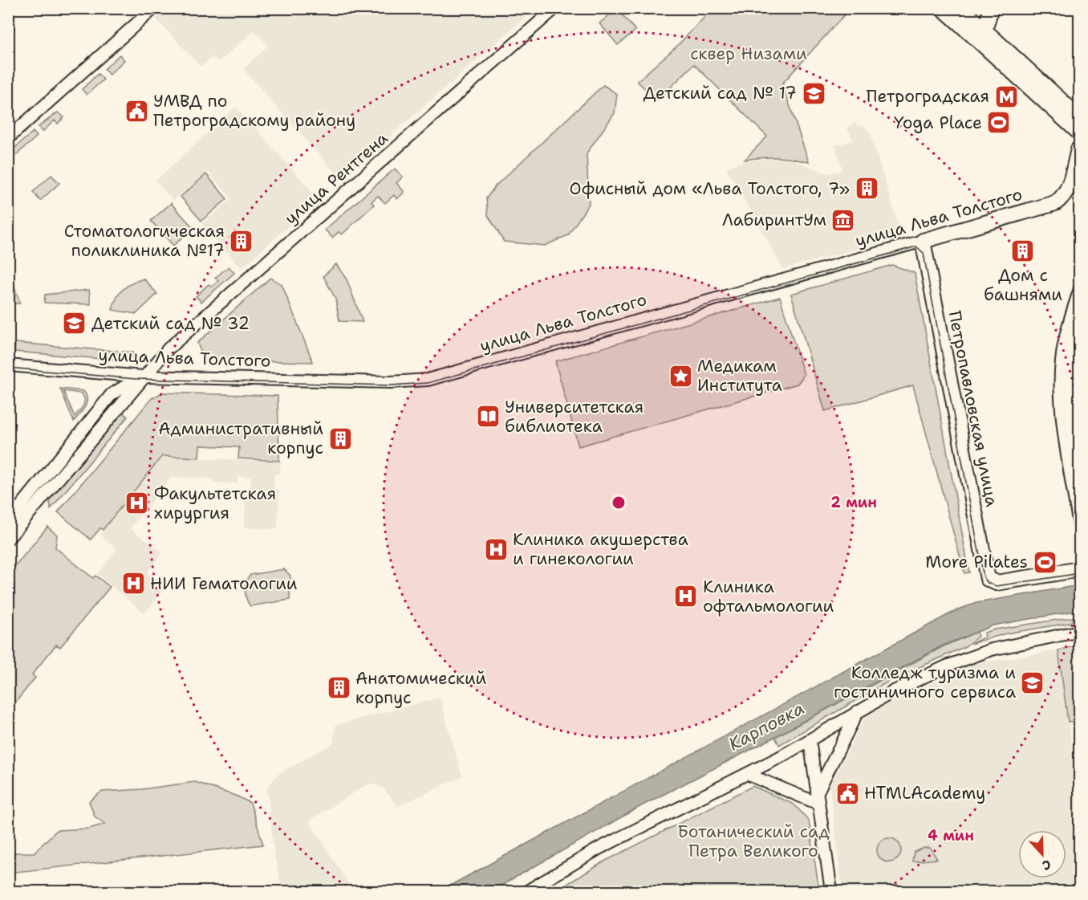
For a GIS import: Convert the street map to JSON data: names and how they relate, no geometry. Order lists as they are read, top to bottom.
{
  "streets": {
    "main road": ["улица Льва Толстого", "Петропавловская улица"],
    "street": ["улица Рентгена"]
  },
  "crossings": [
    ["улица Рентгена", "улица Льва Толстого"],
    ["улица Льва Толстого", "Петропавловская улица"]
  ],
  "water": ["Карповка"],
  "parks": ["сквер Низами", "Ботанический сад Петра Великого"],
  "places": {
    "school or university": ["Детский сад № 17", "Детский сад № 32", "Колледж туризма и гостиничного сервиса"],
    "metro station": ["Петроградская"],
    "public building": ["УМВД по Петроградскому району", "HTMLAcademy"],
    "sports": ["Yoga Place", "More Pilates"],
    "building": [
      "Офисный дом «Льва Толстого, 7»",
      "Стоматологическая поликлиника №17",
      "Дом с башнями",
      "Административный корпус",
      "Анатомический корпус"
    ],
    "museum": ["ЛабиринтУм"],
    "place": ["Медикам Института"],
    "library": ["Университетская библиотека"],
    "hospital": [
      "Факультетская хирургия",
      "Клиника акушерства и гинекологии",
      "НИИ Гематологии",
      "Клиника офтальмологии"
    ]
  },
  "north": "bottom",
  "rings": ["2 мин", "4 мин"]
}
